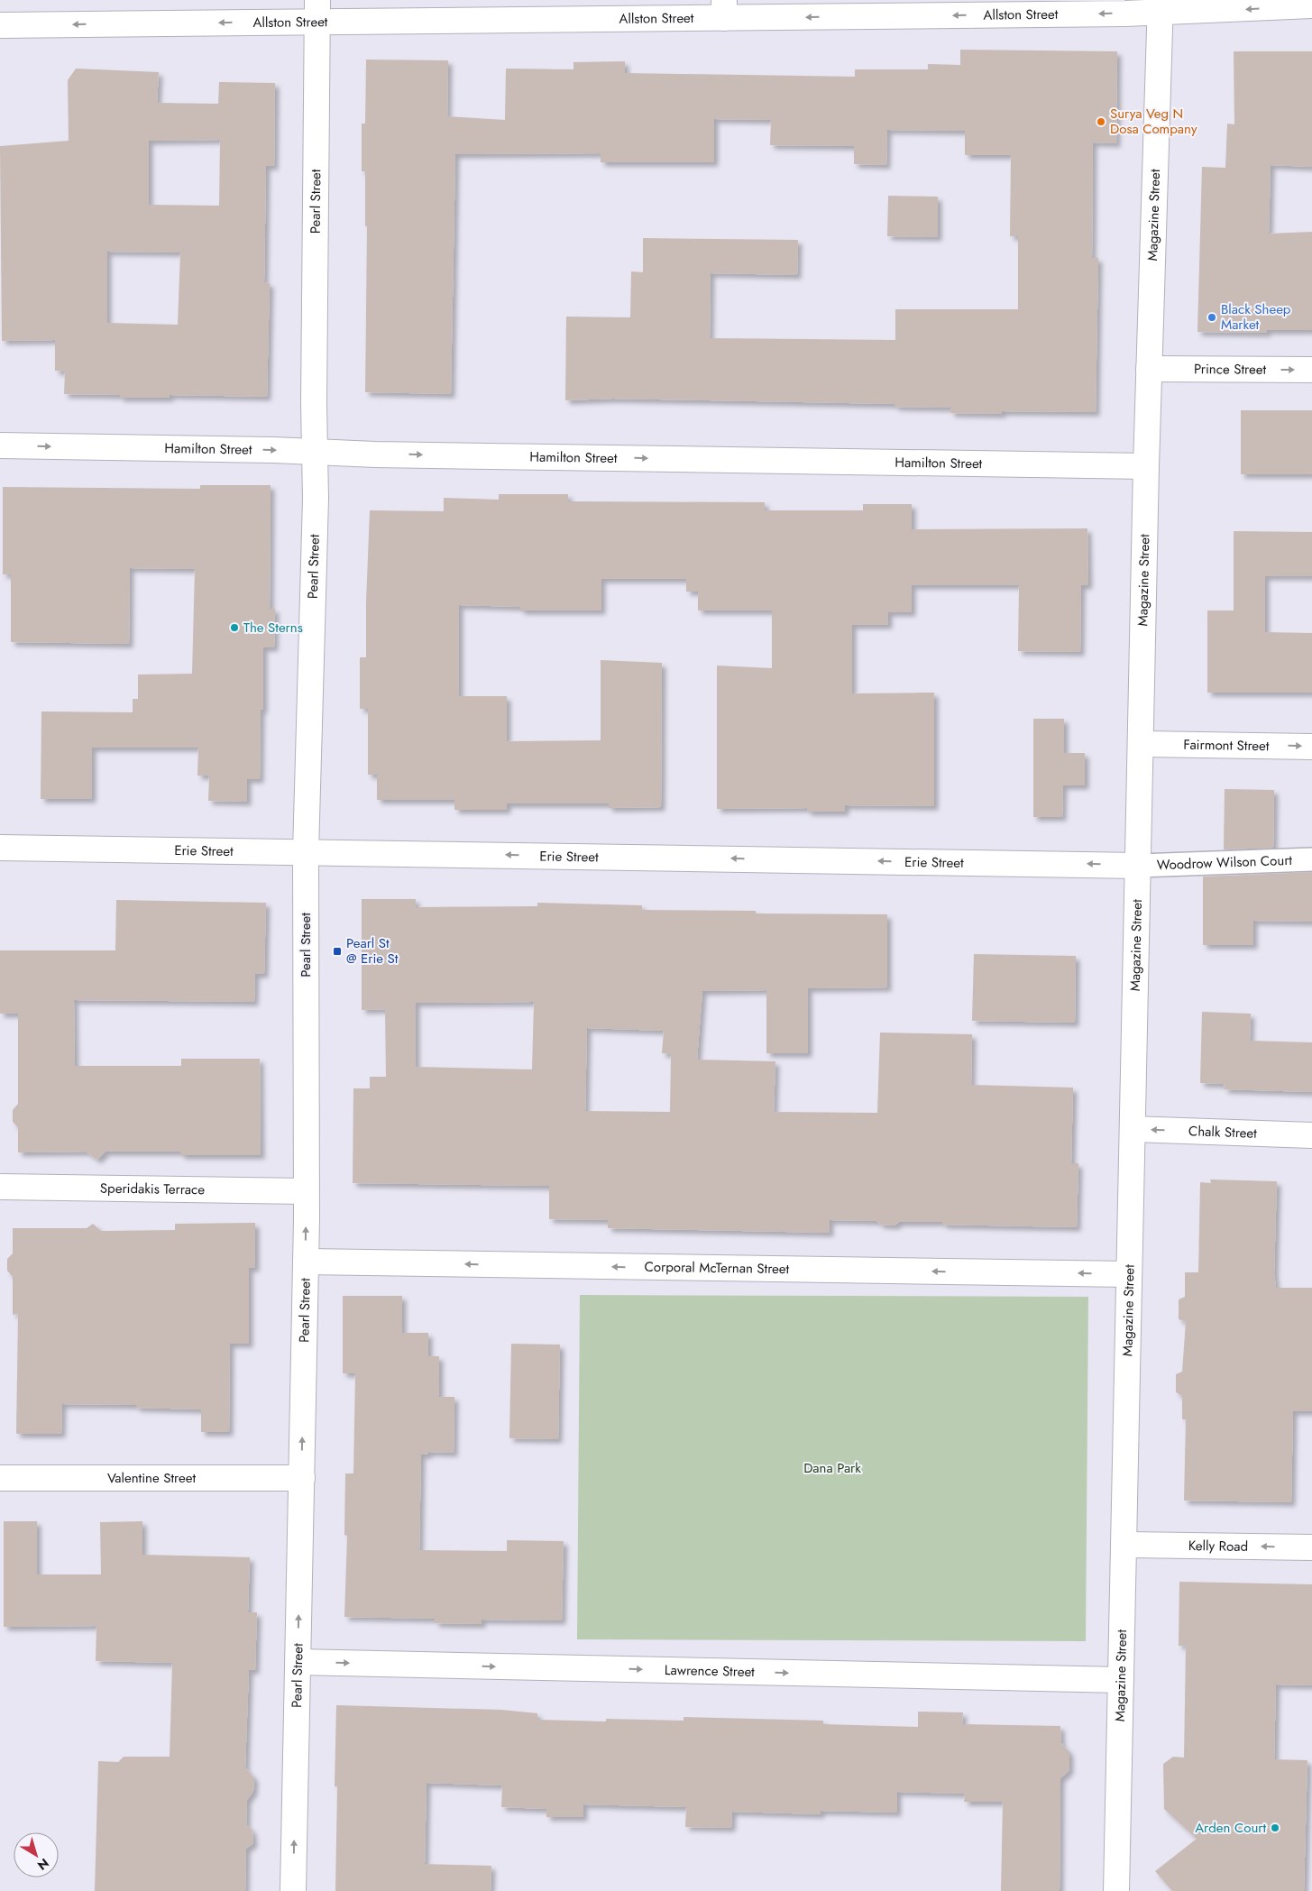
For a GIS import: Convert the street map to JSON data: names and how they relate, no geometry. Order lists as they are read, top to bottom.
{
  "streets": {
    "street": [
      "Allston Street",
      "Pearl Street",
      "Magazine Street",
      "Prince Street",
      "Hamilton Street",
      "Fairmont Street",
      "Erie Street",
      "Woodrow Wilson Court",
      "Chalk Street",
      "Speridakis Terrace",
      "Corporal McTernan Street",
      "Valentine Street",
      "Kelly Road",
      "Lawrence Street"
    ]
  },
  "crossings": [
    ["Allston Street", "Pearl Street"],
    ["Allston Street", "Magazine Street"],
    ["Pearl Street", "Hamilton Street"],
    ["Pearl Street", "Erie Street"],
    ["Pearl Street", "Speridakis Terrace"],
    ["Pearl Street", "Corporal McTernan Street"],
    ["Pearl Street", "Valentine Street"],
    ["Pearl Street", "Lawrence Street"],
    ["Magazine Street", "Prince Street"],
    ["Magazine Street", "Hamilton Street"],
    ["Magazine Street", "Fairmont Street"],
    ["Magazine Street", "Erie Street"],
    ["Magazine Street", "Woodrow Wilson Court"],
    ["Magazine Street", "Chalk Street"],
    ["Magazine Street", "Corporal McTernan Street"],
    ["Magazine Street", "Kelly Road"],
    ["Magazine Street", "Lawrence Street"],
    ["Erie Street", "Woodrow Wilson Court"]
  ],
  "one_way": [
    "Allston Street",
    "Pearl Street",
    "Prince Street",
    "Hamilton Street",
    "Fairmont Street",
    "Erie Street",
    "Chalk Street",
    "Corporal McTernan Street",
    "Kelly Road",
    "Lawrence Street"
  ],
  "parks": ["Dana Park"],
  "places": {
    "other": [
      "Surya Veg N Dosa Company",
      "Black Sheep Market",
      "The Sterns",
      "Arden Court"
    ],
    "transit": ["Pearl St @ Erie St"]
  },
  "north": "bottom right"
}
